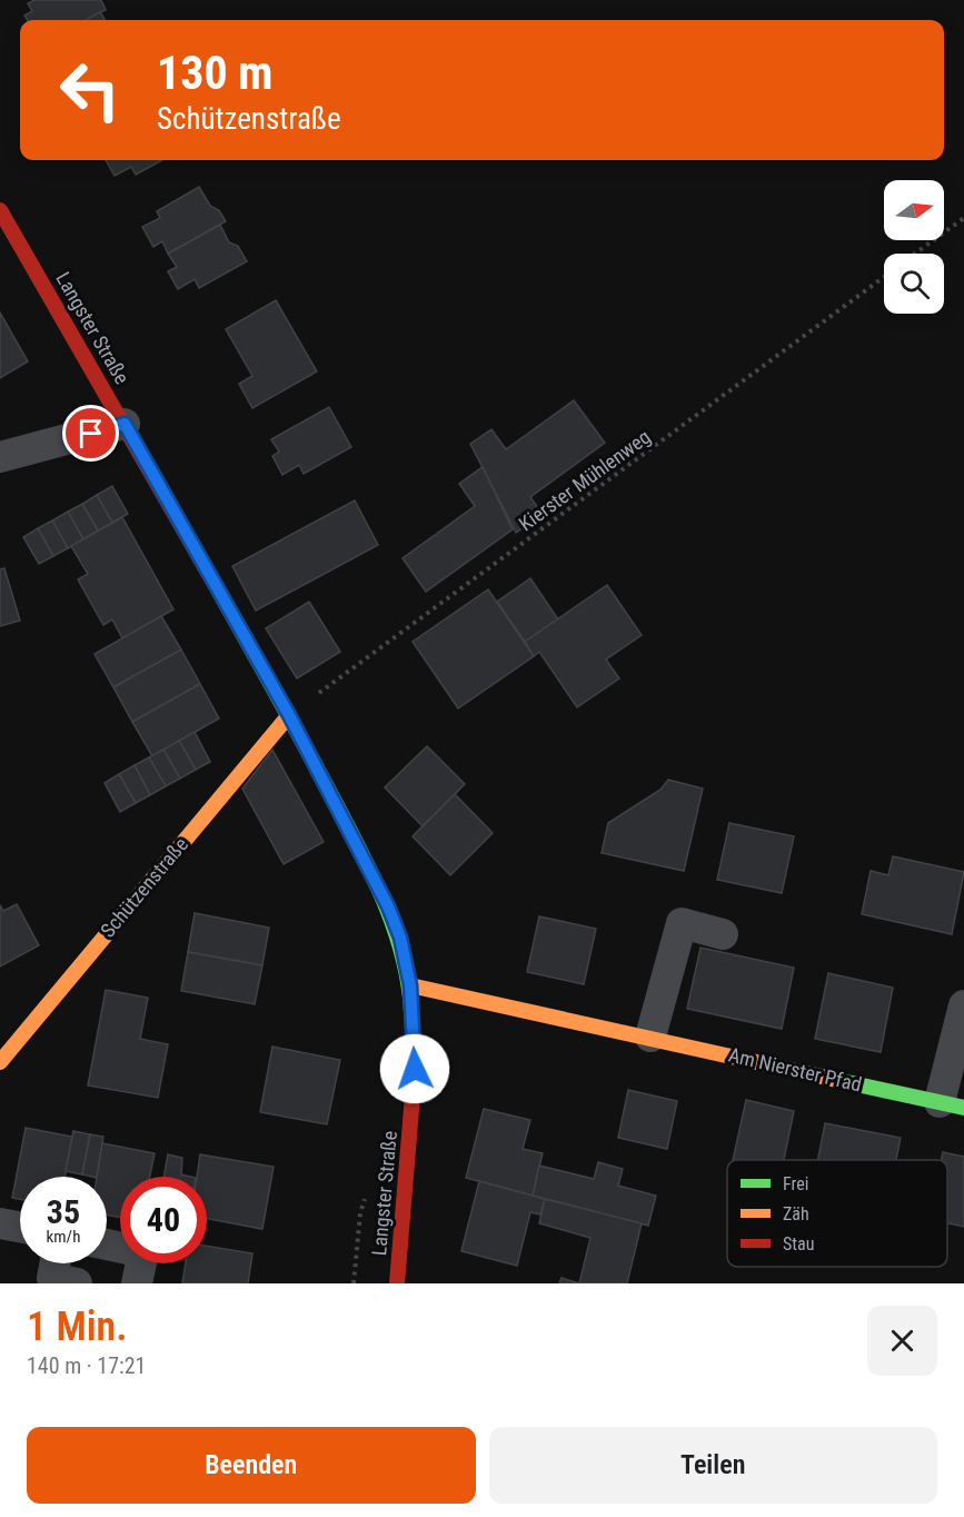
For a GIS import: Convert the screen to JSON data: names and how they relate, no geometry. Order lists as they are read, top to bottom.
{
  "streets": {
    "street": ["Langster Straße", "Schützenstraße", "Am Nierster Pfad"],
    "path": ["Kierster Mühlenweg"]
  },
  "crossings": [
    ["Langster Straße", "Kierster Mühlenweg"],
    ["Langster Straße", "Schützenstraße"],
    ["Langster Straße", "Am Nierster Pfad"],
    ["Kierster Mühlenweg", "Schützenstraße"]
  ],
  "legend": ["Frei", "Zäh", "Stau"],
  "north": "right",
  "page": {
    "turn": ["130 m", "Schützenstraße"],
    "speed": "35 km/h",
    "limit": "40",
    "heading": ["1 Min.", "140 m · 17:21"],
    "buttons": ["Beenden", "Teilen"]
  }
}
